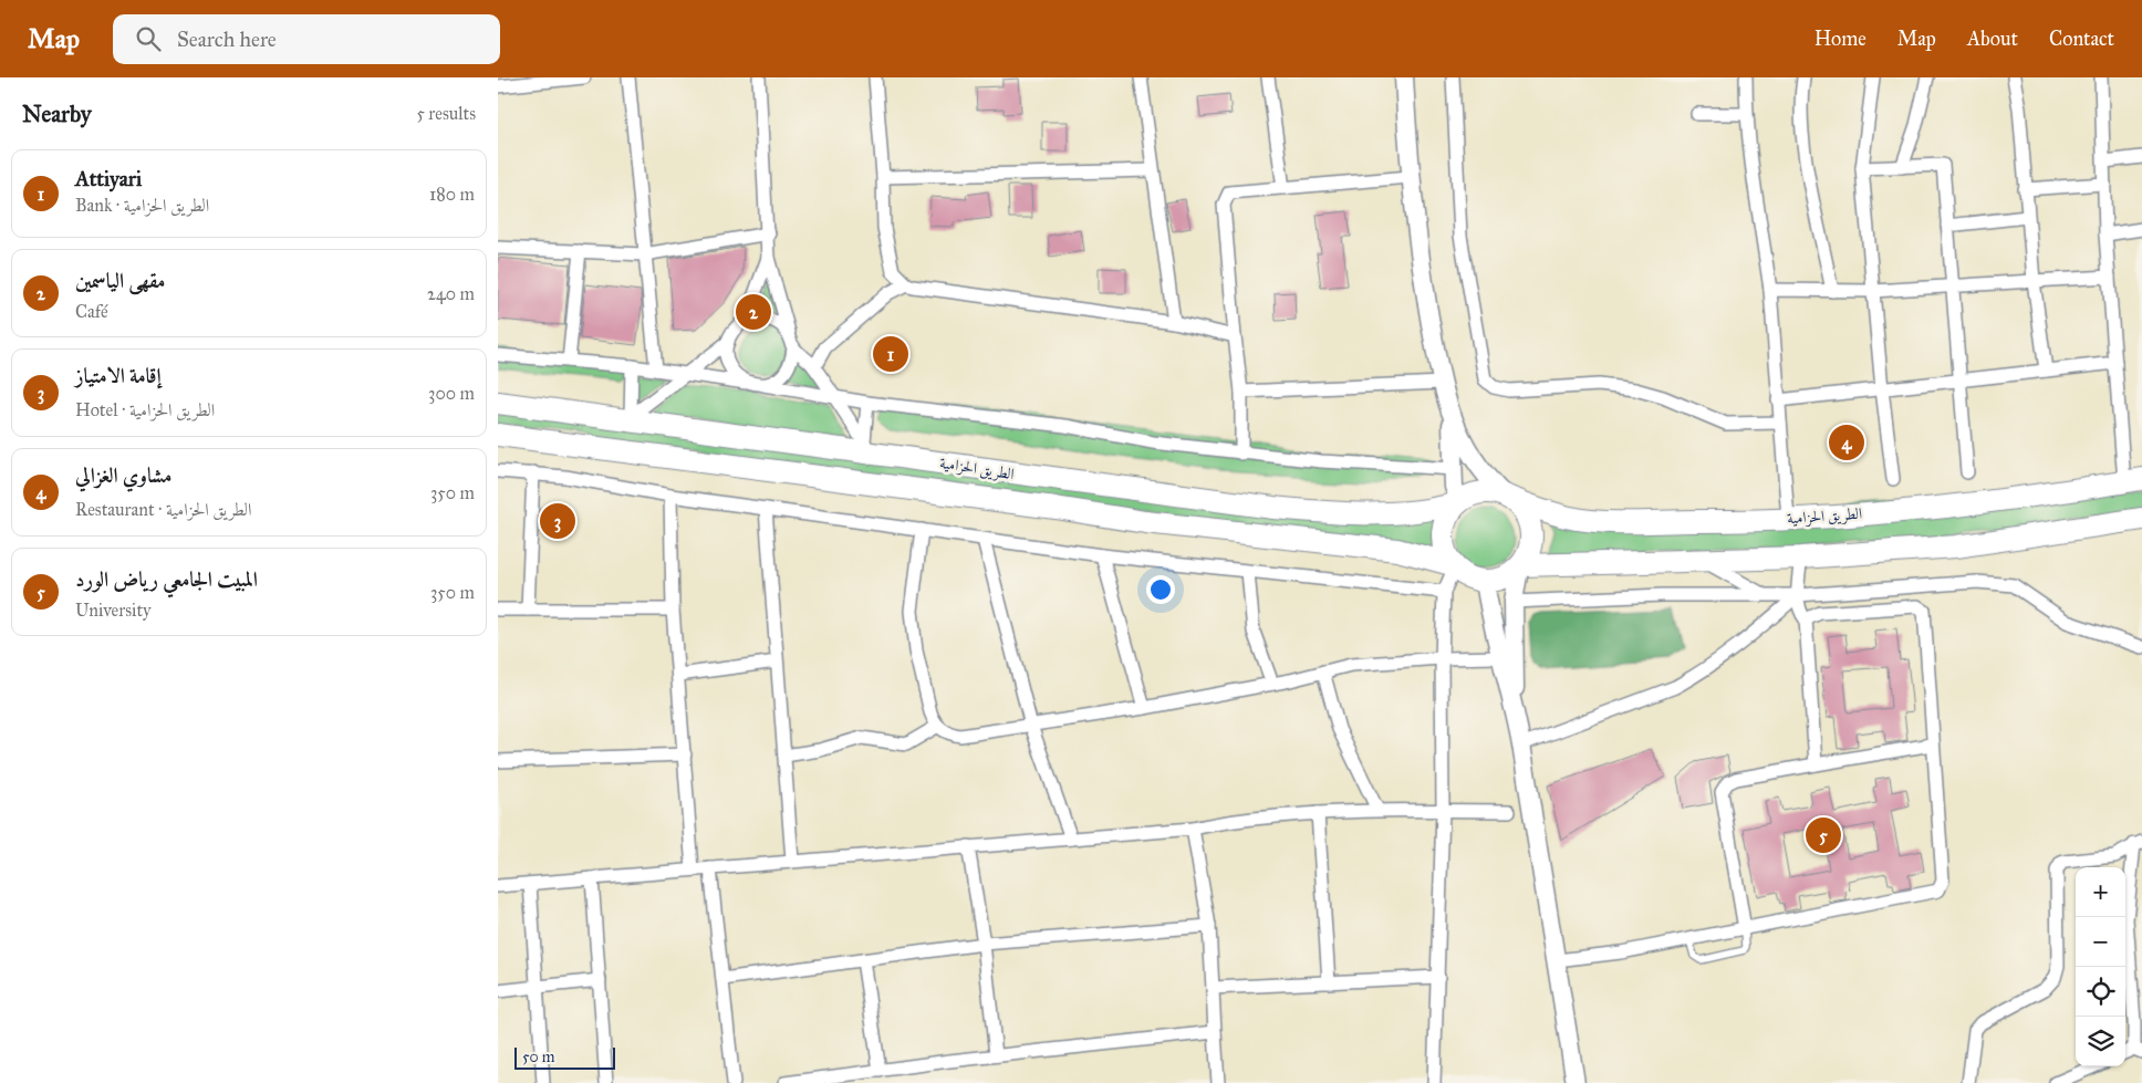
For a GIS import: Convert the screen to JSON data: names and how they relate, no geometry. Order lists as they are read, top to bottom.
{
  "streets": {
    "highway": ["الطريق الحزامية"]
  },
  "scale_bar": "50 m",
  "page": {
    "header": "Map",
    "search": "Search here",
    "nav": [
      "Home",
      "Map",
      "About",
      "Contact"
    ],
    "heading": ["Nearby", "5 results"],
    "list": [
      {
        "mark": "1",
        "name": "Attiyari",
        "note": "Bank · الطريق الحزامية",
        "value": "180 m"
      },
      {
        "mark": "2",
        "name": "مقهى الياسمين",
        "note": "Café",
        "value": "240 m"
      },
      {
        "mark": "3",
        "name": "إقامة الامتياز",
        "note": "Hotel · الطريق الحزامية",
        "value": "300 m"
      },
      {
        "mark": "4",
        "name": "مشاوي الغزالي",
        "note": "Restaurant · الطريق الحزامية",
        "value": "350 m"
      },
      {
        "mark": "5",
        "name": "المبيت الجامعي رياض الورد",
        "note": "University",
        "value": "350 m"
      }
    ],
    "pins": [
      "2",
      "1",
      "4",
      "3",
      "5"
    ],
    "map_buttons": ["+", "−"],
    "scale": "50 m"
  }
}
